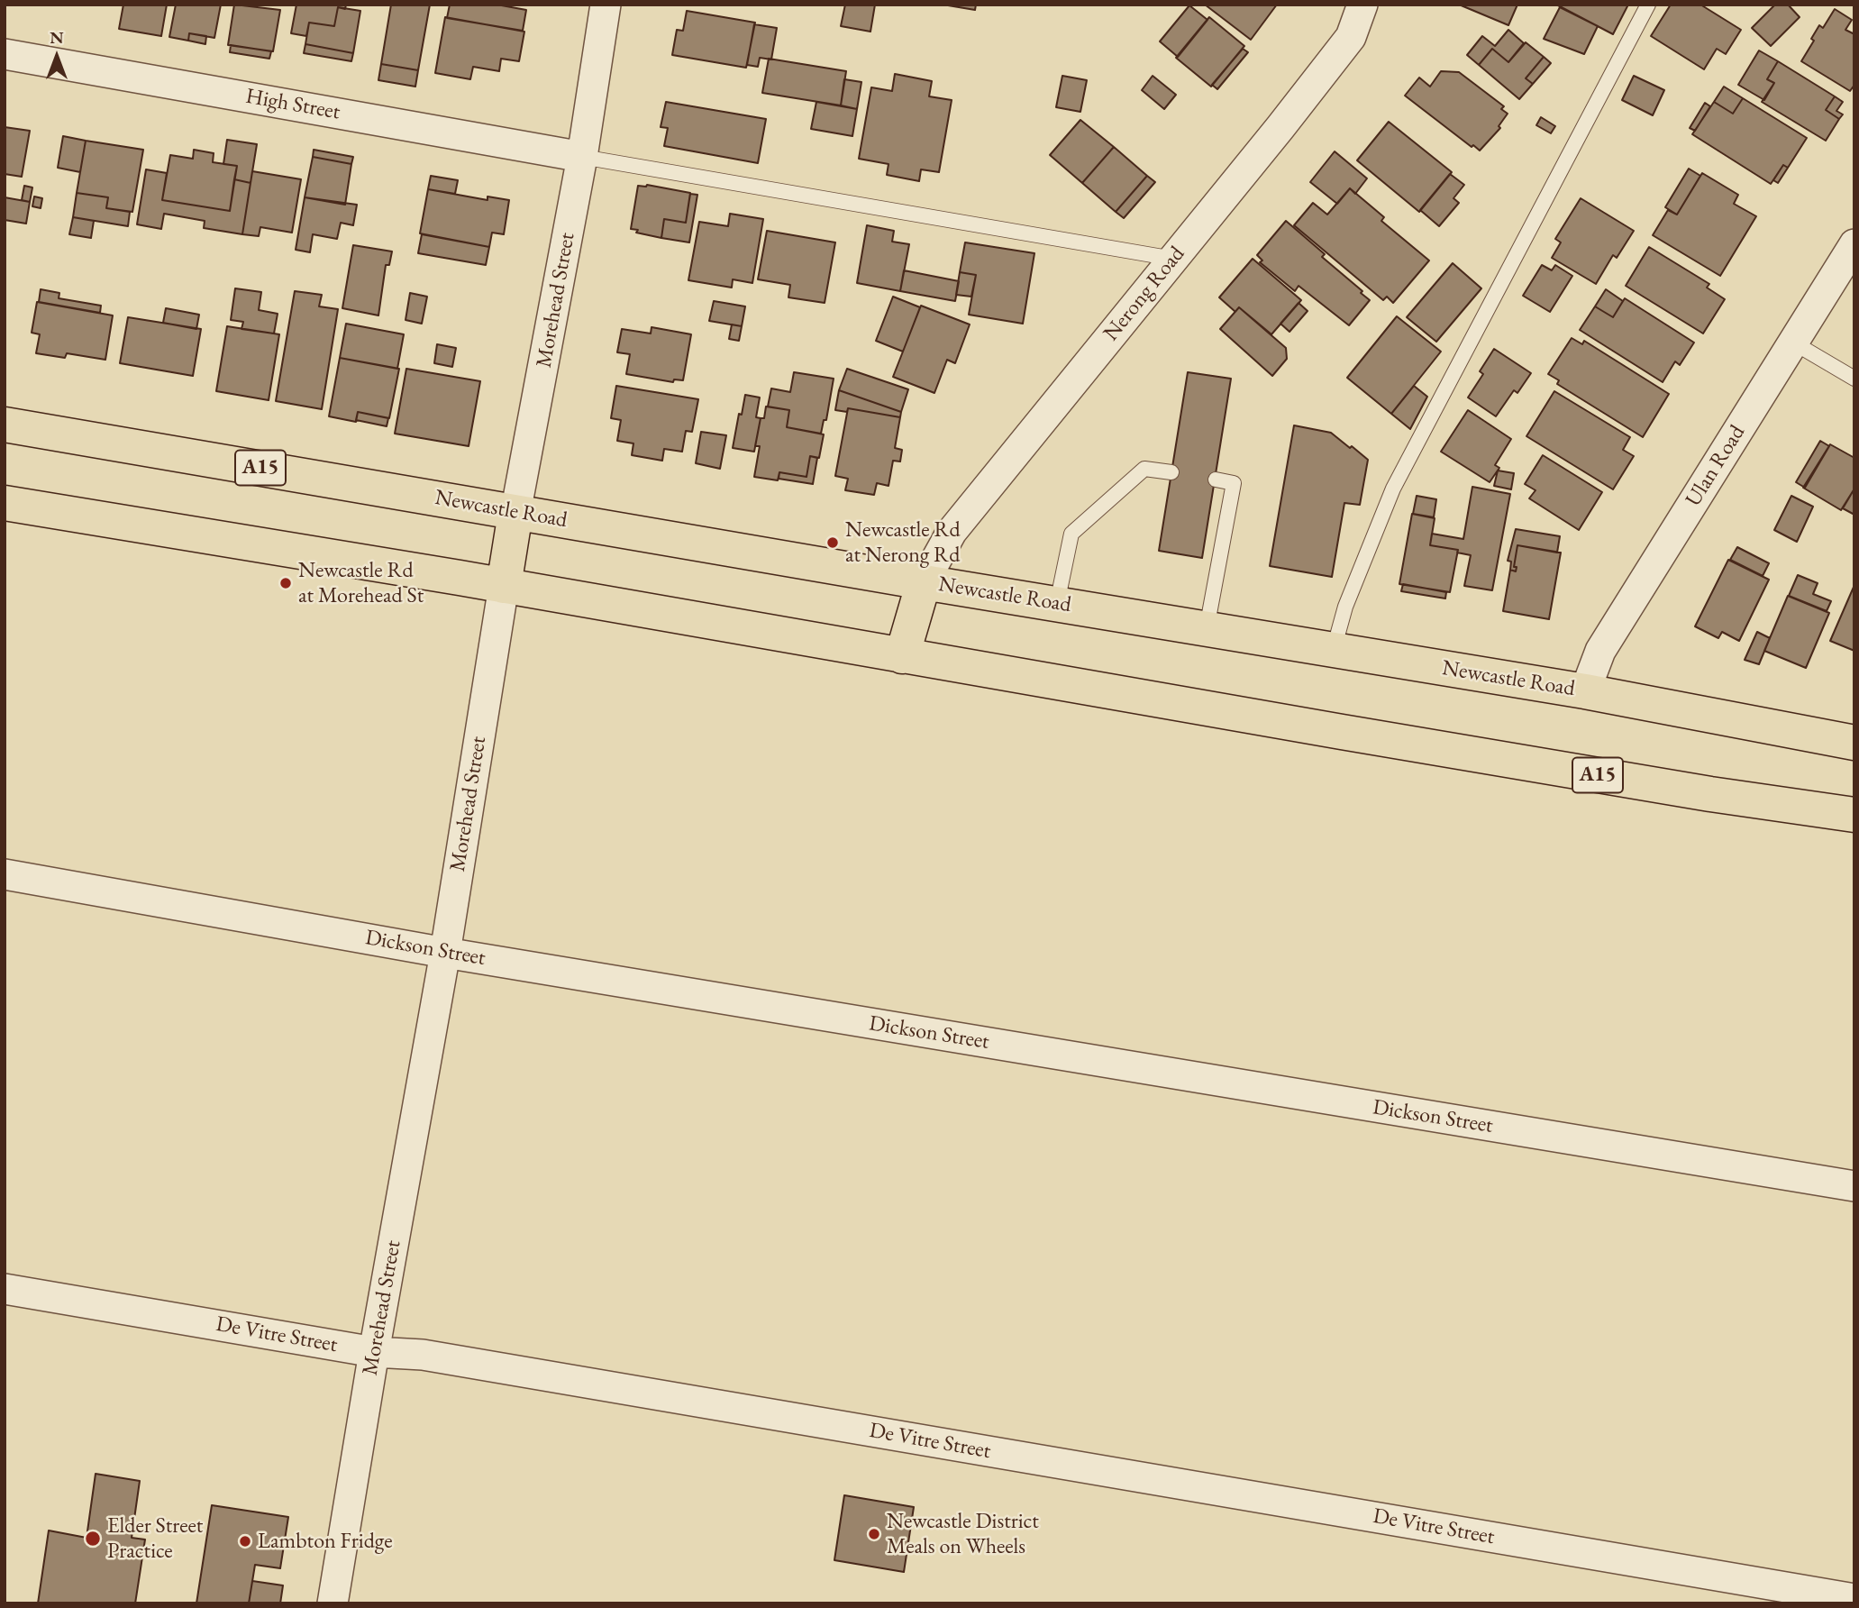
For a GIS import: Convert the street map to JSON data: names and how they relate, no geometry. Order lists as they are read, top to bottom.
{
  "streets": {
    "highway": ["Morehead Street", "A15", "Newcastle Road"],
    "street": [
      "High Street",
      "Nerong Road",
      "Ulan Road",
      "Dickson Street",
      "De Vitre Street"
    ]
  },
  "crossings": [
    ["High Street", "Morehead Street"],
    ["Nerong Road", "Newcastle Road"],
    ["Morehead Street", "A15"],
    ["Morehead Street", "Newcastle Road"],
    ["Morehead Street", "Dickson Street"],
    ["Morehead Street", "De Vitre Street"],
    ["Ulan Road", "Newcastle Road"]
  ],
  "places": [
    "Newcastle Rd at Nerong Rd",
    "Newcastle Rd at Morehead St",
    "Newcastle District Meals on Wheels",
    "Elder Street Practice",
    "Lambton Fridge"
  ],
  "north": "top"
}
